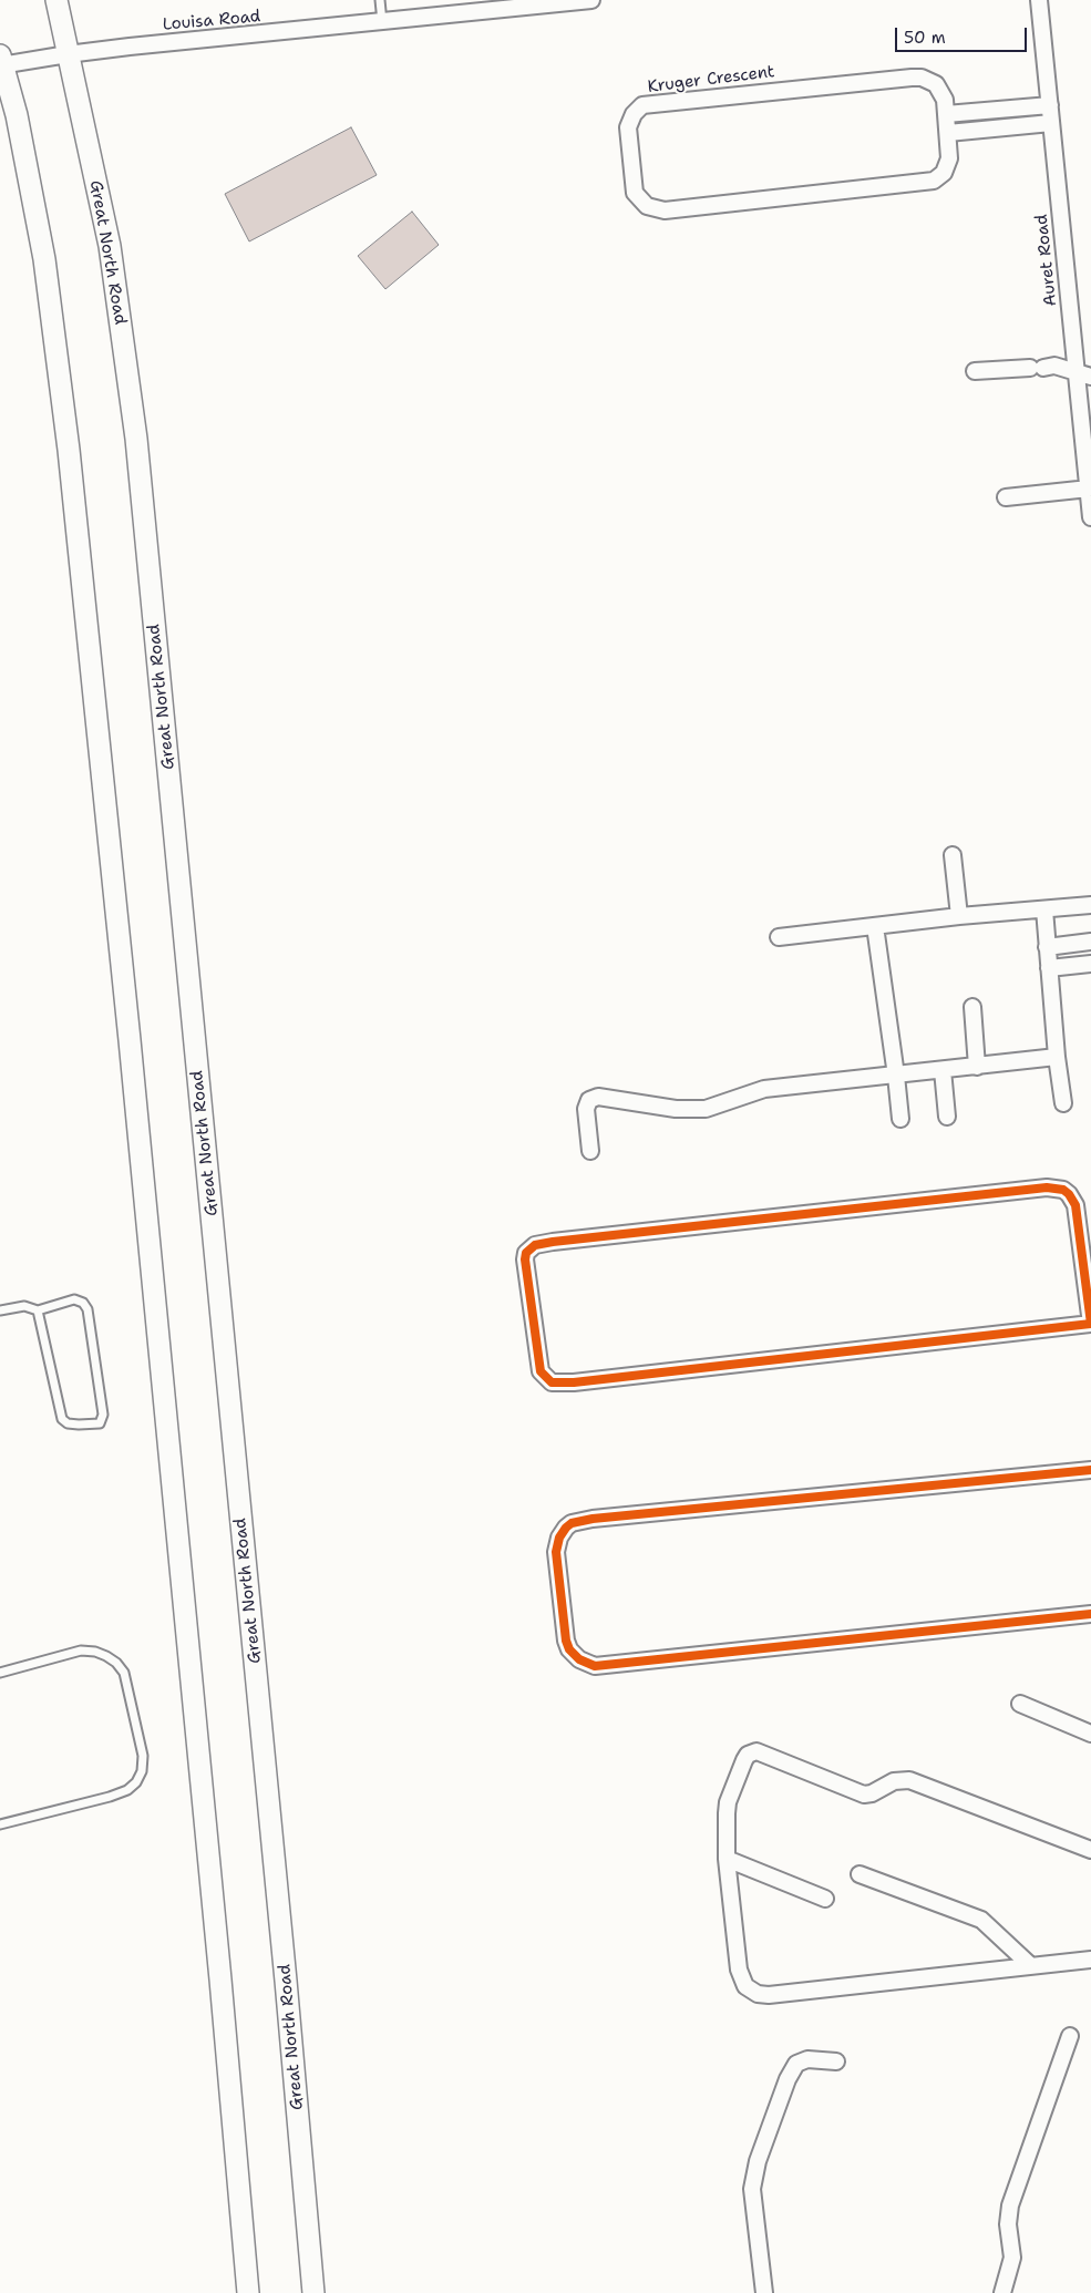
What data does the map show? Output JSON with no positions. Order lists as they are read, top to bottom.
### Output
{
  "streets": {
    "main road": ["Great North Road"],
    "street": ["Louisa Road", "Kruger Crescent", "Auret Road"]
  },
  "crossings": [
    ["Louisa Road", "Great North Road"]
  ],
  "scale_bar": "50 m"
}
